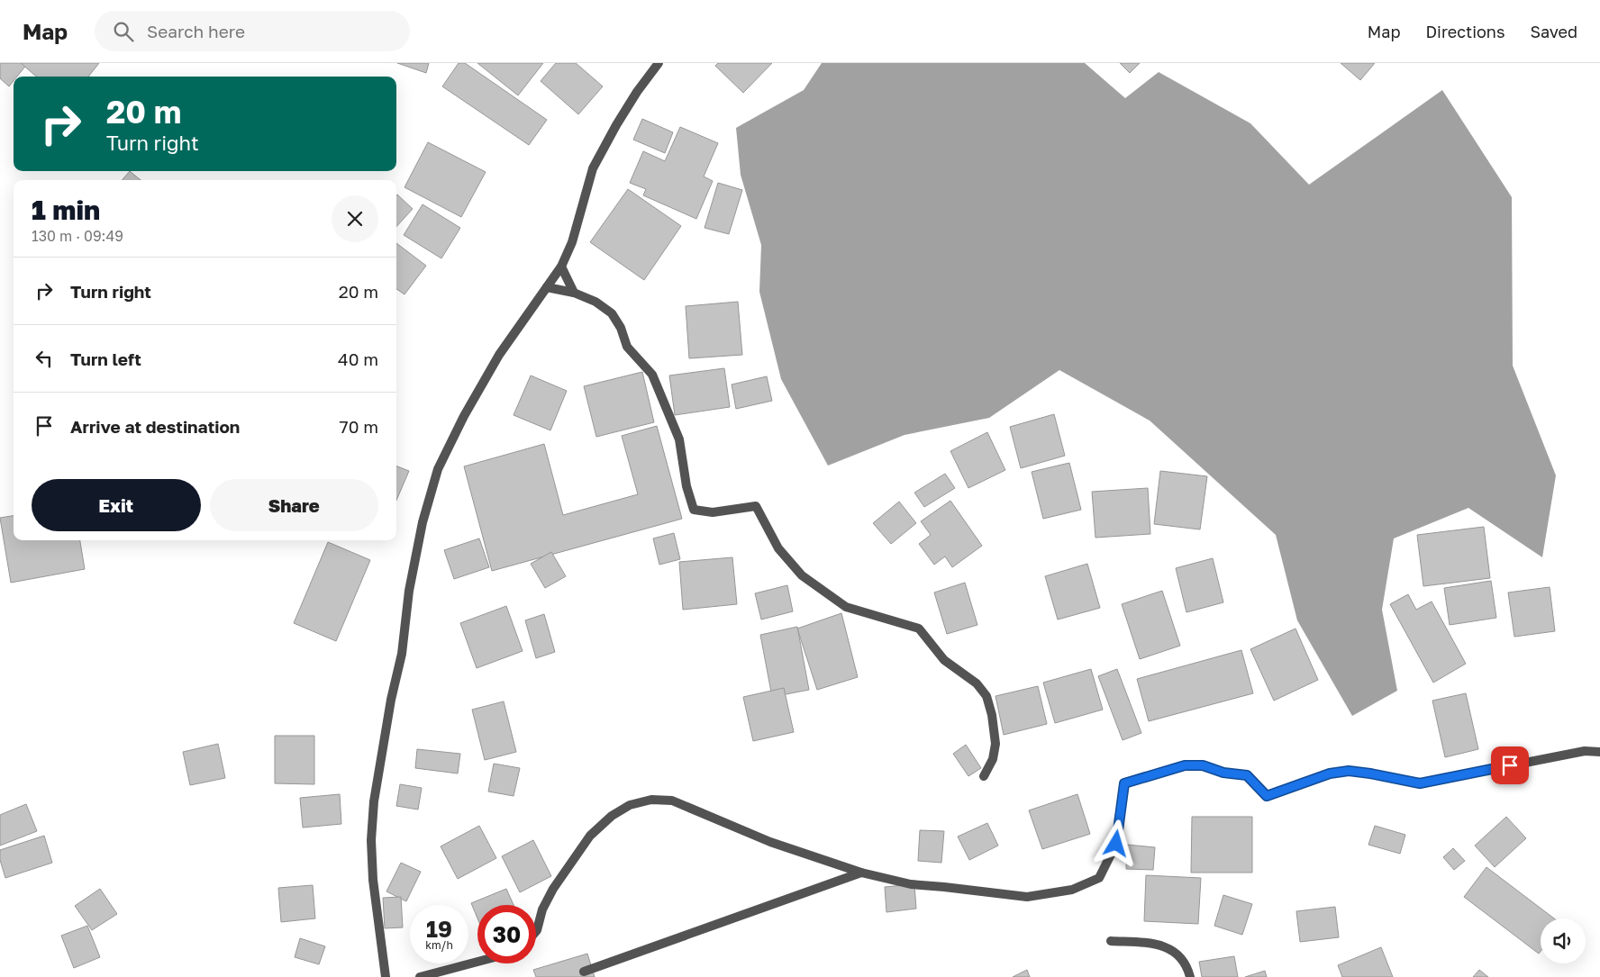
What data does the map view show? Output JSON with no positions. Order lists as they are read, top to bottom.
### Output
{
  "page": {
    "header": "Map",
    "search": "Search here",
    "nav": ["Map", "Directions", "Saved"],
    "turn": ["20 m", "Turn right"],
    "heading": ["1 min", "130 m · 09:49"],
    "list": [
      {
        "name": "Turn right",
        "value": "20 m"
      },
      {
        "name": "Turn left",
        "value": "40 m"
      },
      {
        "name": "Arrive at destination",
        "value": "70 m"
      }
    ],
    "buttons": ["Exit", "Share"],
    "speed": "19 km/h",
    "limit": "30"
  }
}
